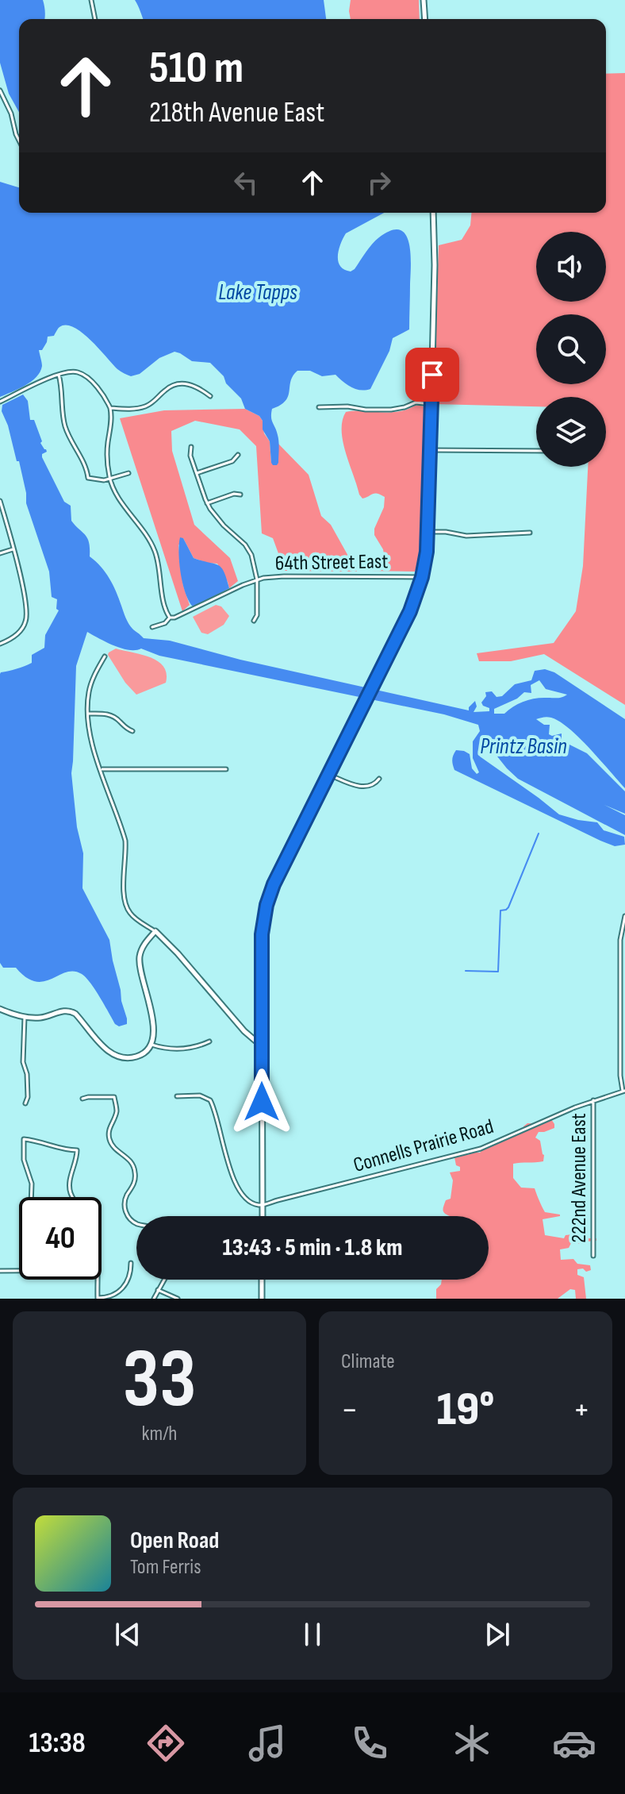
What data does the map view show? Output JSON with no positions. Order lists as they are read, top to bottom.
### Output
{
  "streets": {
    "street": ["64th Street East", "Connells Prairie Road", "222nd Avenue East"]
  },
  "crossings": [
    ["Connells Prairie Road", "222nd Avenue East"]
  ],
  "water": ["Lake Tapps", "Printz Basin"],
  "page": {
    "turn": ["510 m", "218th Avenue East"],
    "limit": "40",
    "trip": "13:43 · 5 min · 1.8 km",
    "tile": [
      ["33", "km/h"],
      "Climate"
    ],
    "heat": ["−", "19°", "+"],
    "song": ["Open Road", "Tom Ferris"],
    "tabs": "13:38"
  }
}
